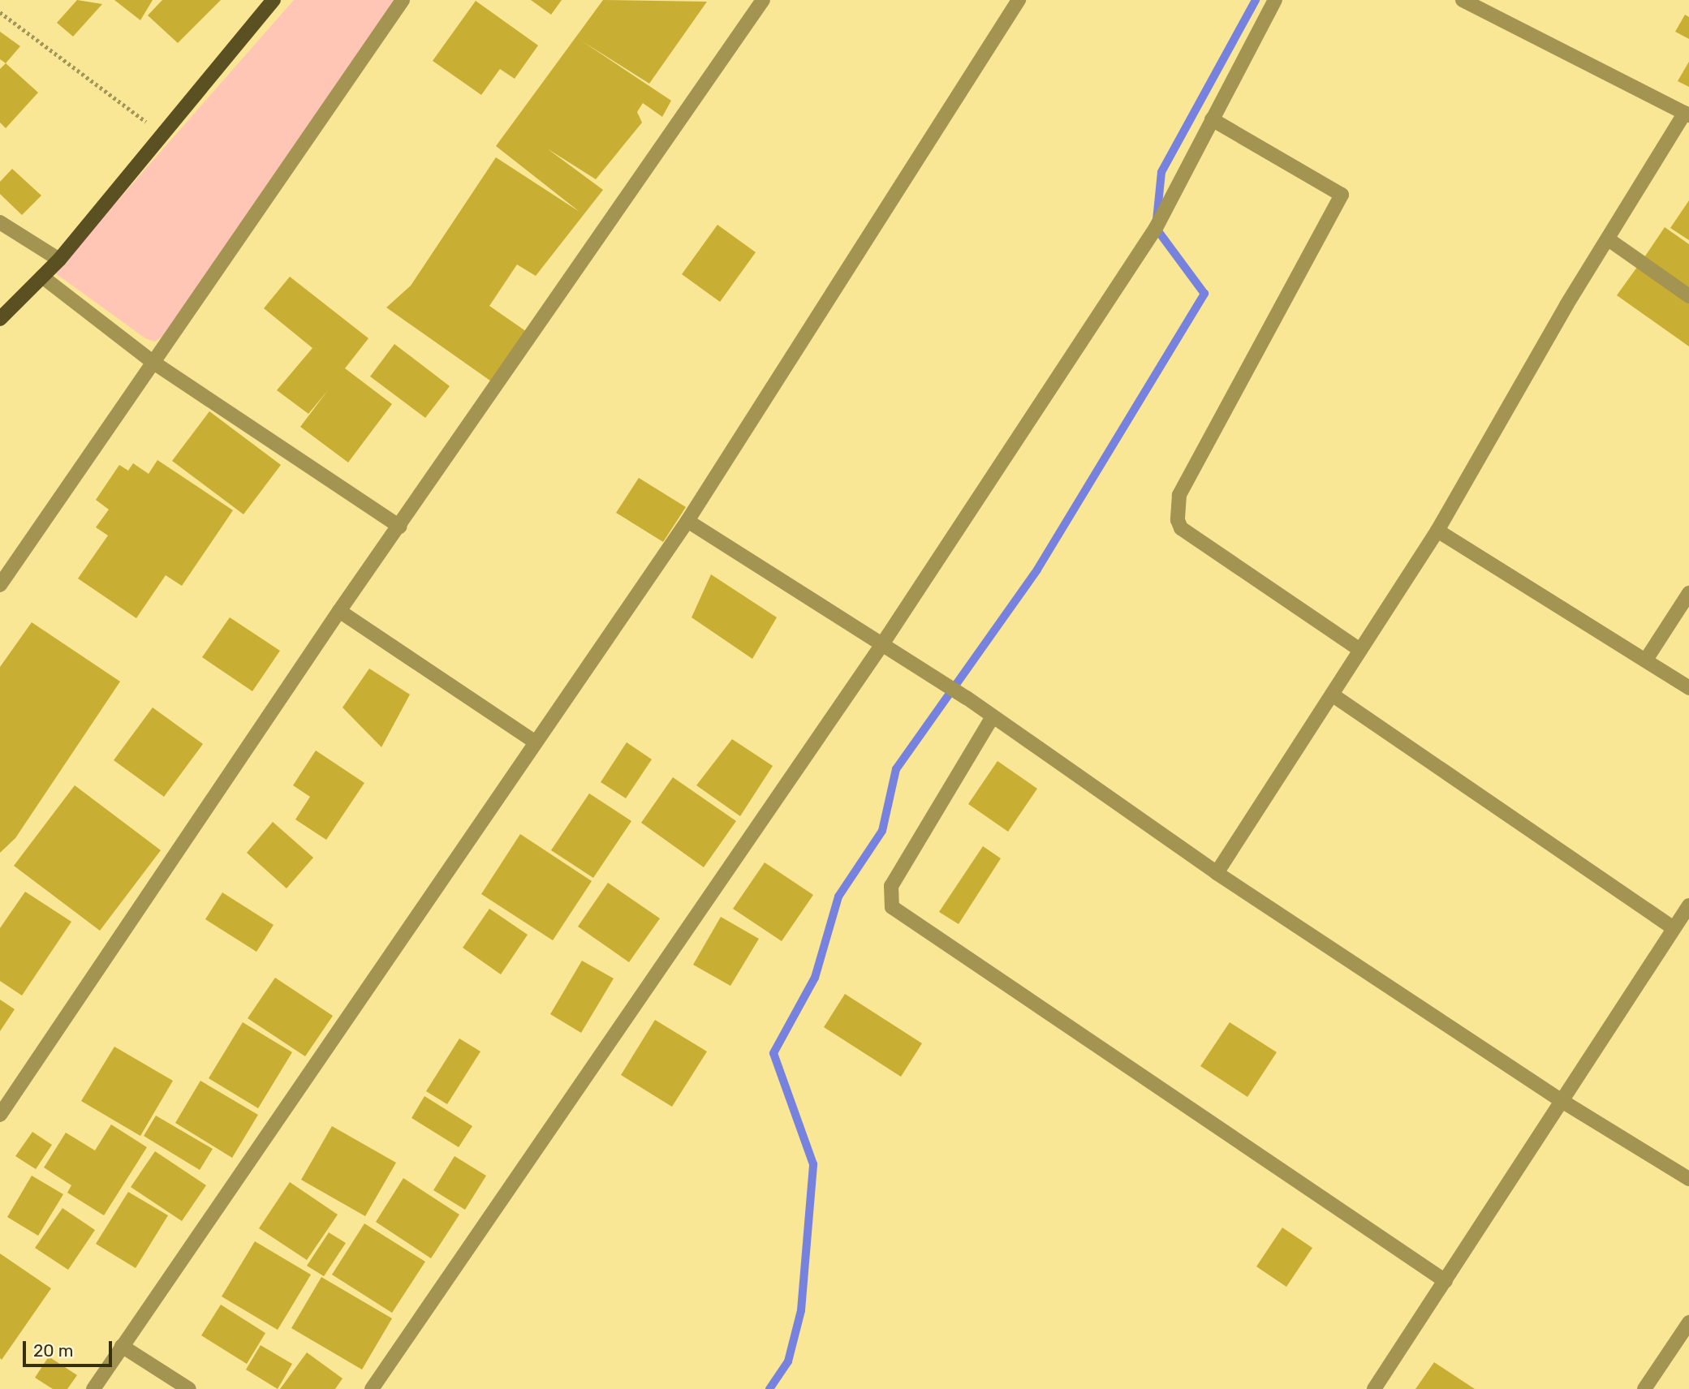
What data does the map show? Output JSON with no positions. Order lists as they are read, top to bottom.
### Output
{
  "scale_bar": "20 m"
}
